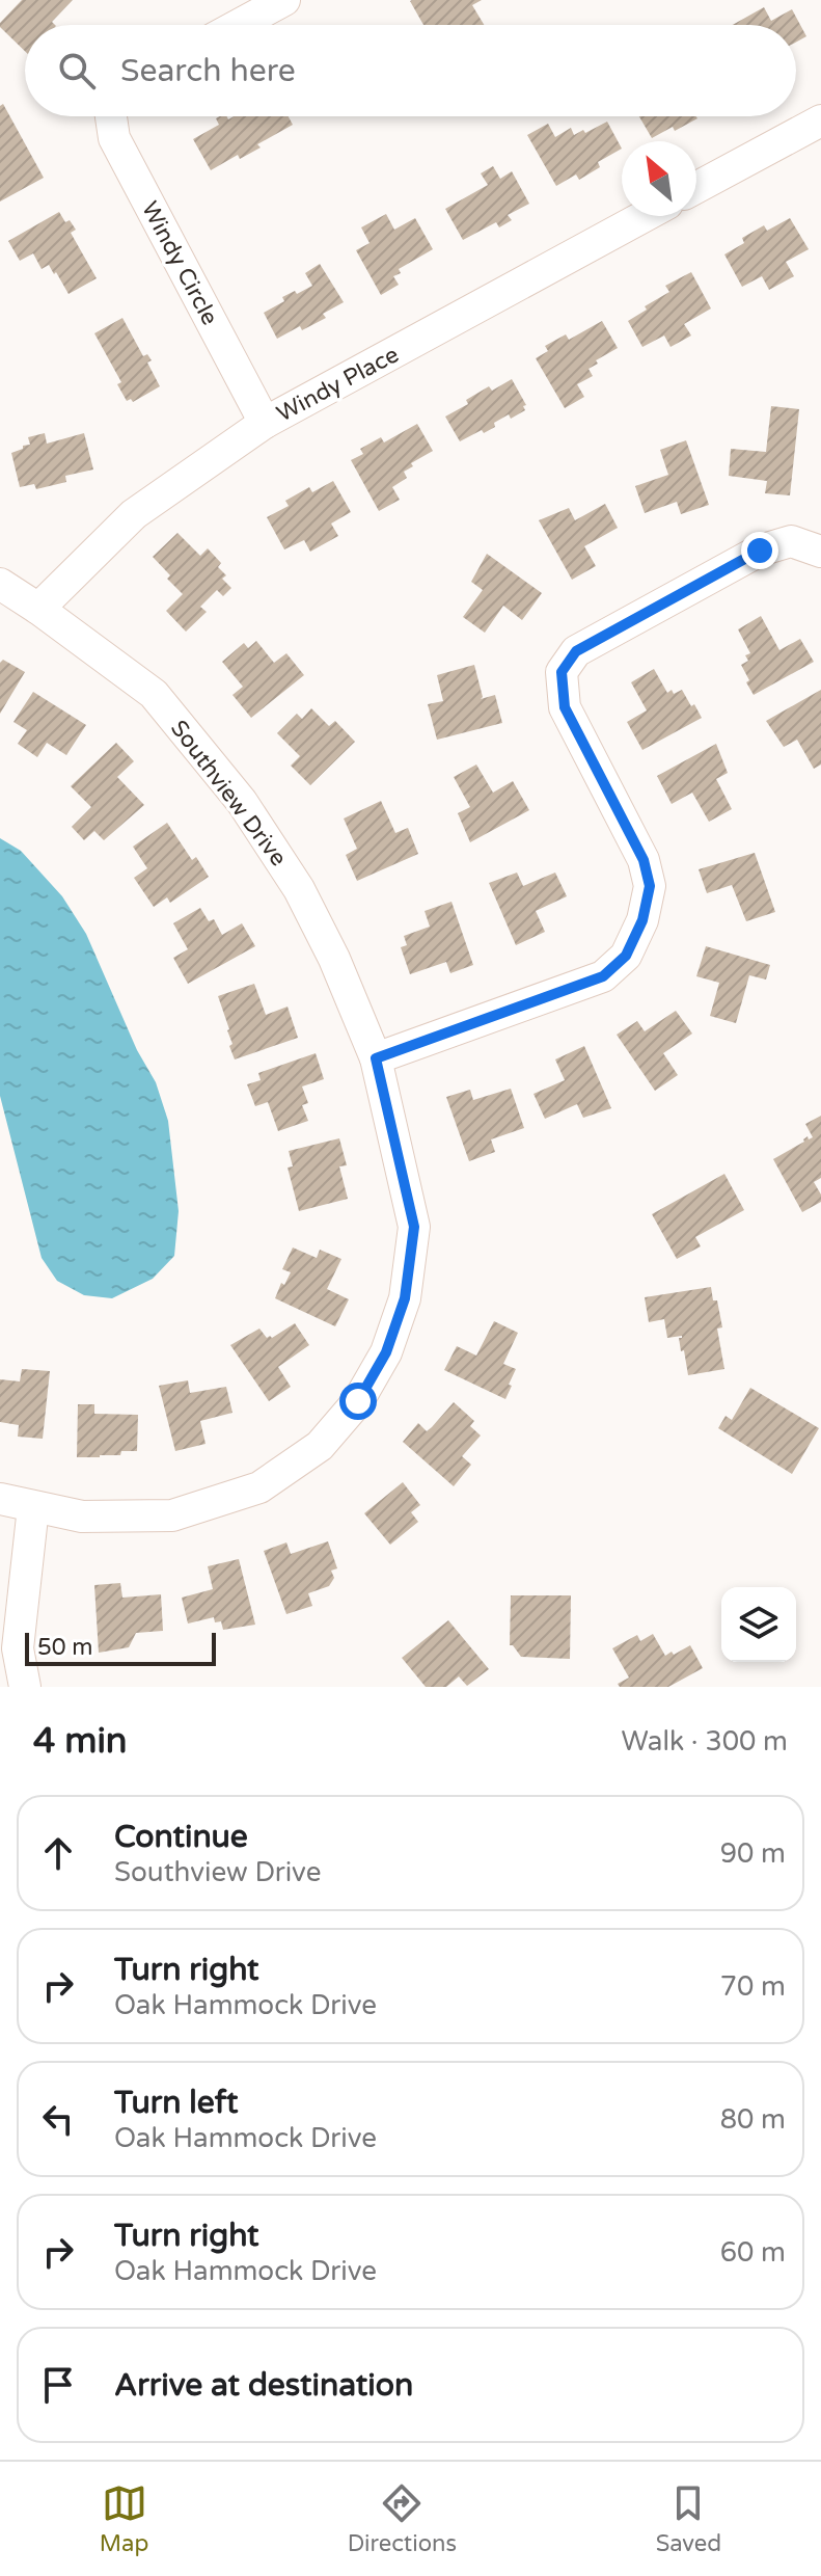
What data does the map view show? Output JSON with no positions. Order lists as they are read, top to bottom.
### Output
{
  "streets": {
    "street": ["Windy Circle", "Windy Place", "Southview Drive"]
  },
  "crossings": [
    ["Windy Circle", "Windy Place"],
    ["Windy Place", "Southview Drive"]
  ],
  "scale_bar": "50 m",
  "north": "top left",
  "page": {
    "search": "Search here",
    "scale": "50 m",
    "heading": ["4 min", "Walk · 300 m"],
    "list": [
      ["Continue", "Southview Drive", "90 m"],
      ["Turn right", "Oak Hammock Drive", "70 m"],
      ["Turn left", "Oak Hammock Drive", "80 m"],
      ["Turn right", "Oak Hammock Drive", "60 m"],
      "Arrive at destination"
    ],
    "nav": ["Map", "Directions", "Saved"]
  }
}
